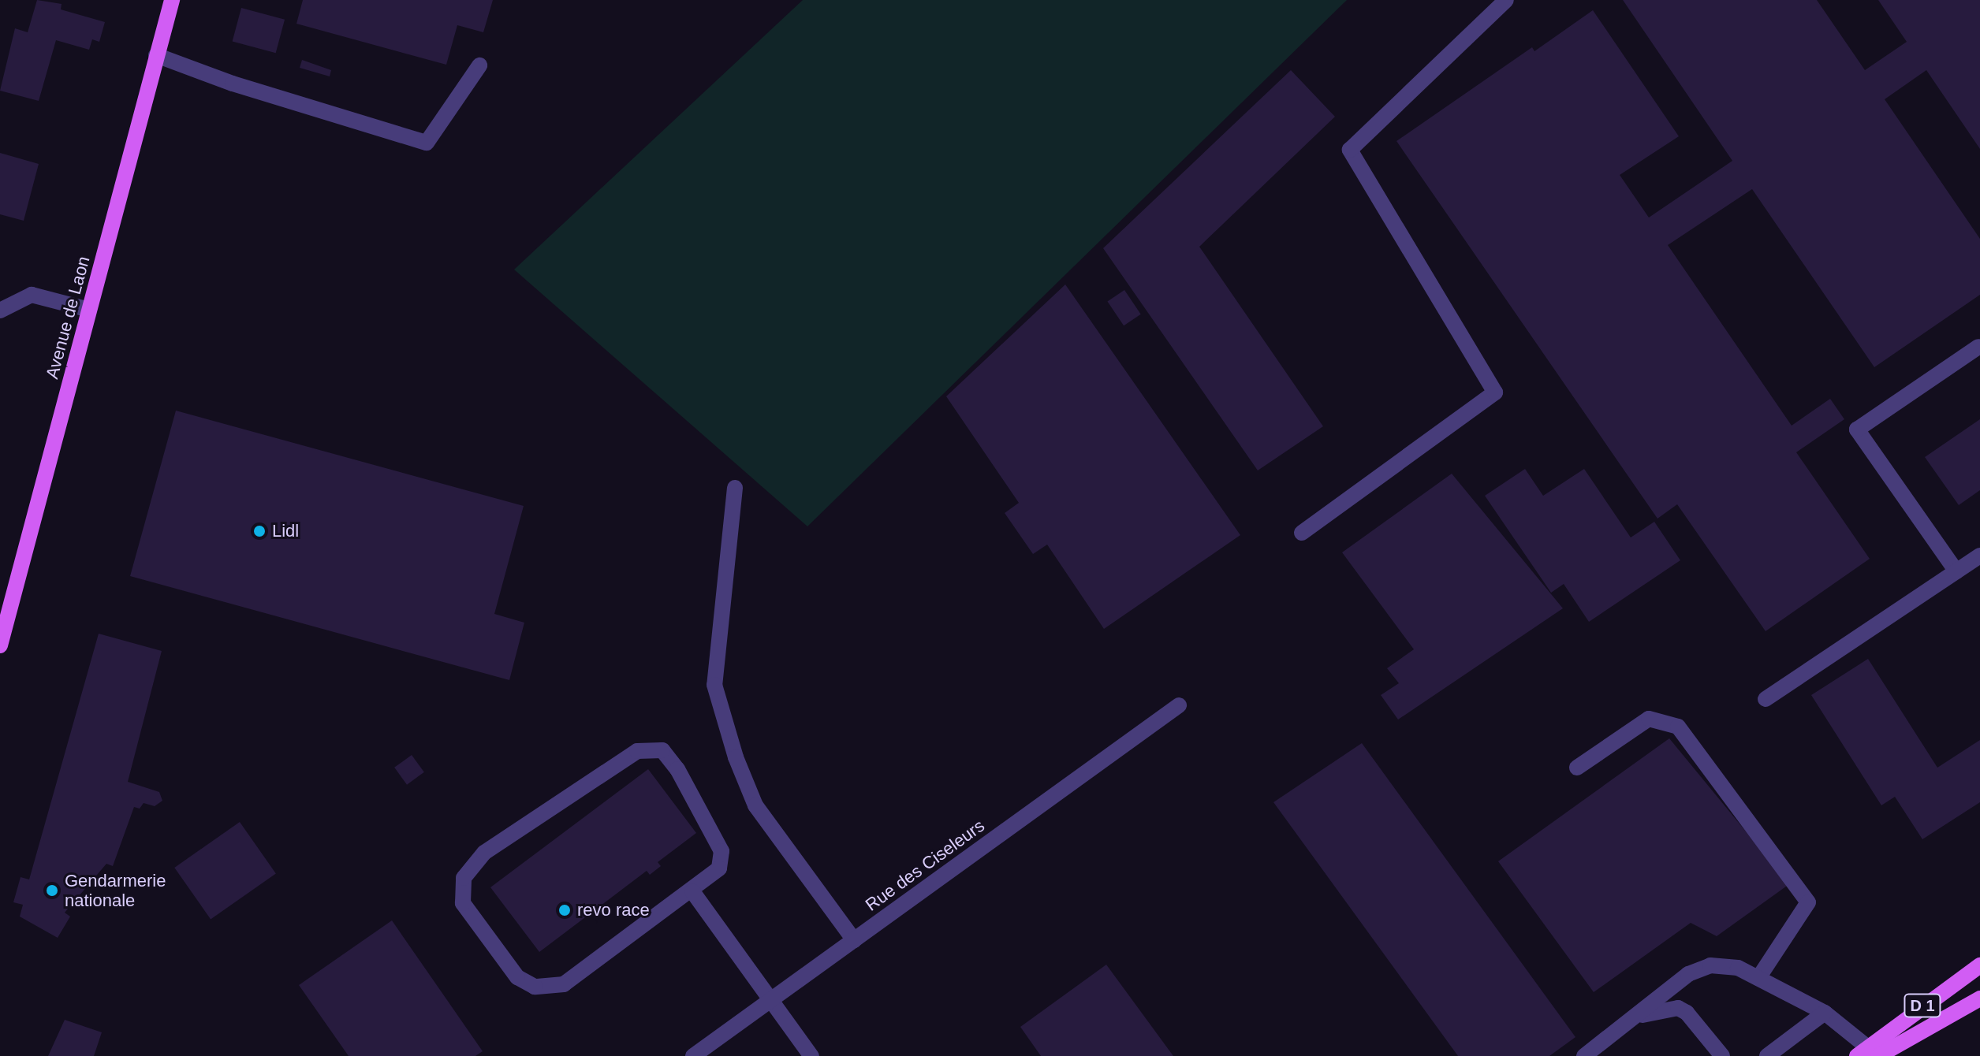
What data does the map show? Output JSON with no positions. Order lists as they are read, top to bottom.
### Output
{
  "streets": {
    "main road": ["Avenue de Laon", "D 1"],
    "street": ["Rue des Ciseleurs"]
  },
  "places": ["Lidl", "Gendarmerie nationale", "revo race"]
}
